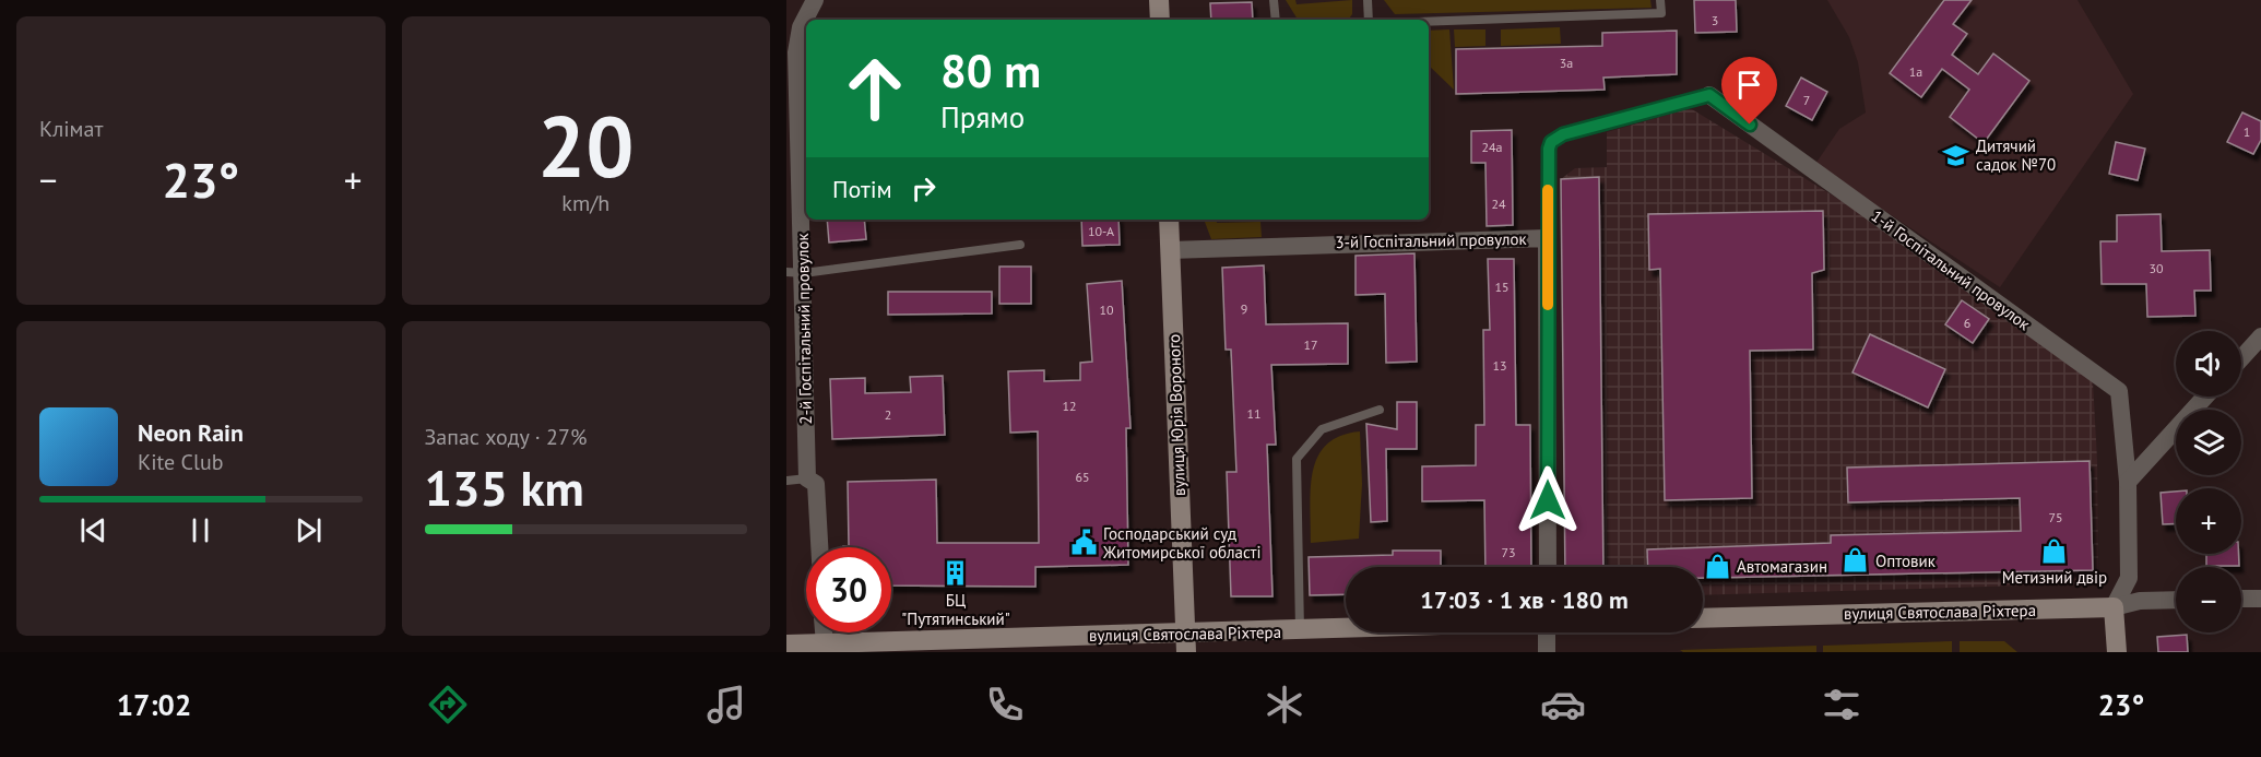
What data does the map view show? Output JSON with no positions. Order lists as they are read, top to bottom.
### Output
{
  "streets": {
    "main road": ["вулиця Юрія Вороного", "вулиця Святослава Ріхтера"],
    "street": ["3-й Госпітальний провулок", "1-й Госпітальний провулок", "2-й Госпітальний провулок"]
  },
  "crossings": [
    ["3-й Госпітальний провулок", "вулиця Юрія Вороного"],
    ["1-й Госпітальний провулок", "вулиця Святослава Ріхтера"],
    ["вулиця Юрія Вороного", "вулиця Святослава Ріхтера"]
  ],
  "places": {
    "school or university": ["Дитячий садок №70"],
    "public building": ["Господарський суд Житомирської області"],
    "shop": ["Метизний двір", "Оптовик", "Автомагазин"],
    "building": ["БЦ \"Путятинський\""]
  },
  "house_numbers": [
    "3",
    "3а",
    "1а",
    "7",
    "1",
    "24а",
    "24",
    "10-А",
    "30",
    "15",
    "9",
    "10",
    "6",
    "17",
    "13",
    "12",
    "11",
    "2",
    "65",
    "75",
    "73"
  ],
  "page": {
    "tile": [
      "Клімат",
      ["20", "km/h"],
      ["Запас ходу · 27%", "135 km"]
    ],
    "turn": ["80 m", "Прямо"],
    "heat": ["−", "23°", "+"],
    "then": "Потім",
    "map_buttons": ["+", "−"],
    "song": ["Neon Rain", "Kite Club"],
    "limit": "30",
    "trip": "17:03 · 1 хв · 180 m",
    "tabs": ["17:02", "23°"]
  }
}
